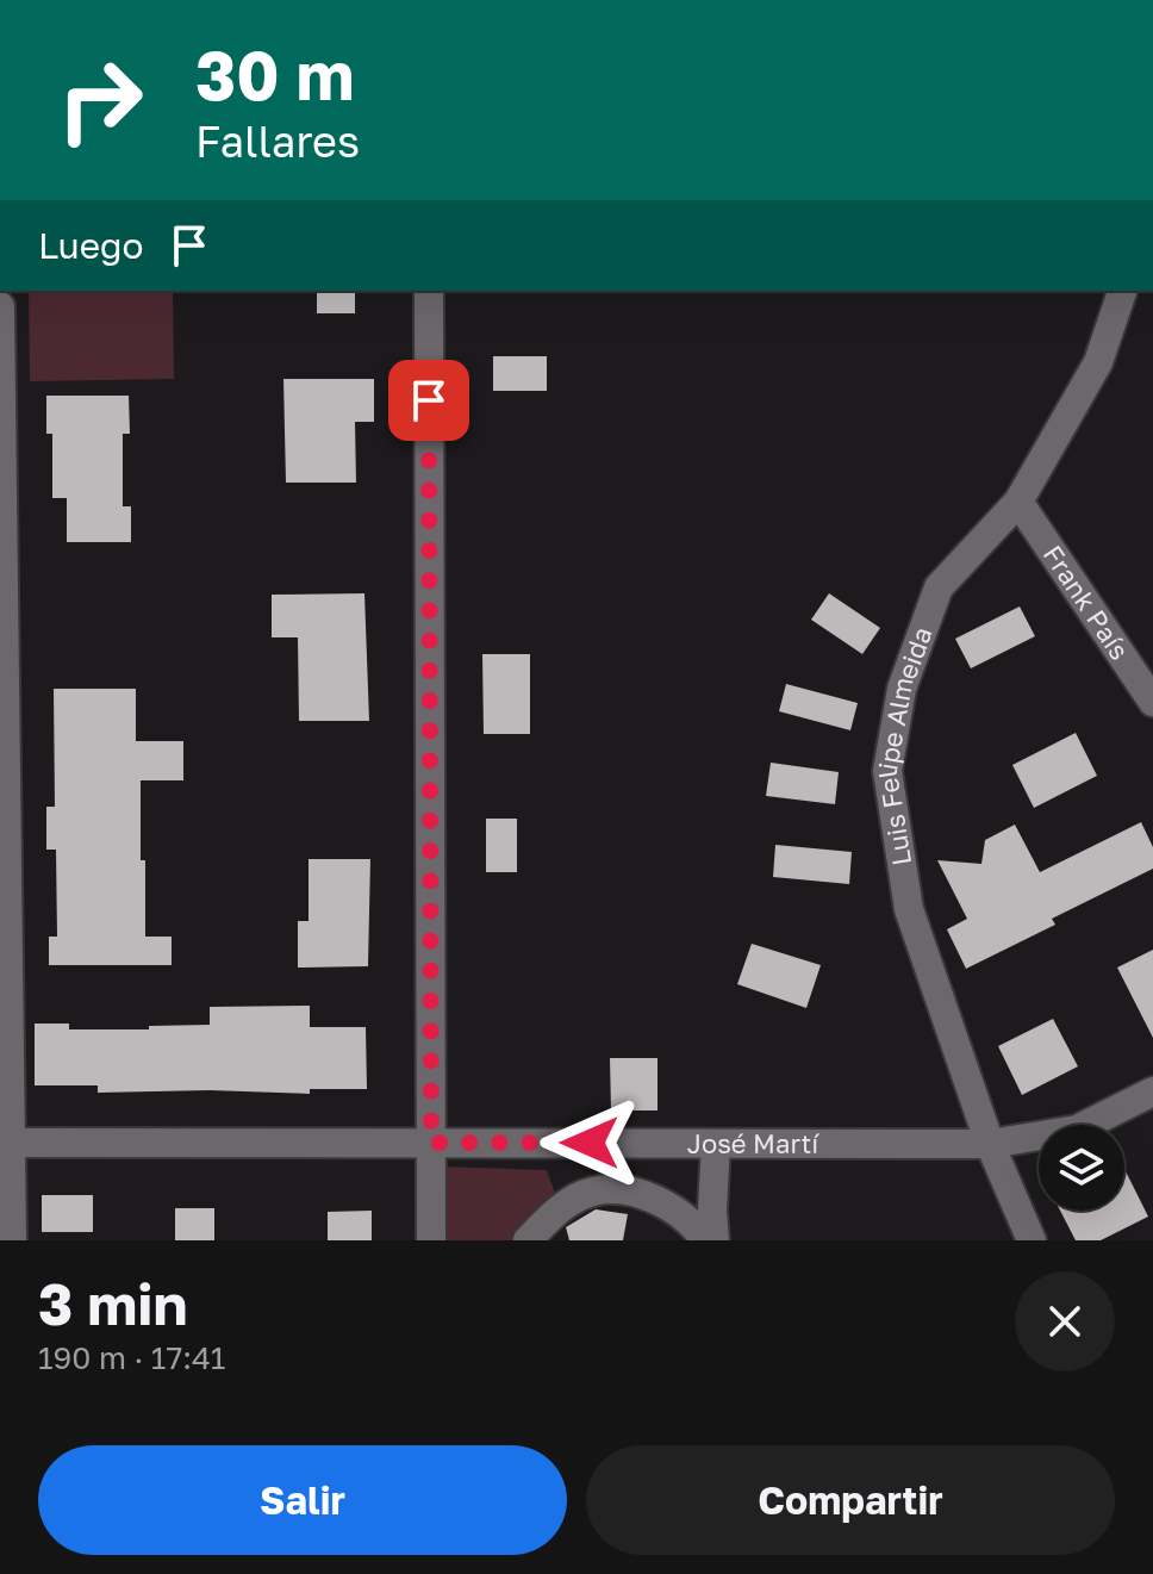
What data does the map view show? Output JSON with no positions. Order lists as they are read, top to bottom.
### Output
{
  "streets": {
    "street": ["Frank País", "Luis Felipe Almeida", "José Martí"]
  },
  "crossings": [
    ["Frank País", "Luis Felipe Almeida"],
    ["Luis Felipe Almeida", "José Martí"]
  ],
  "page": {
    "turn": ["30 m", "Fallares"],
    "then": "Luego",
    "heading": ["3 min", "190 m · 17:41"],
    "buttons": ["Salir", "Compartir"]
  }
}
